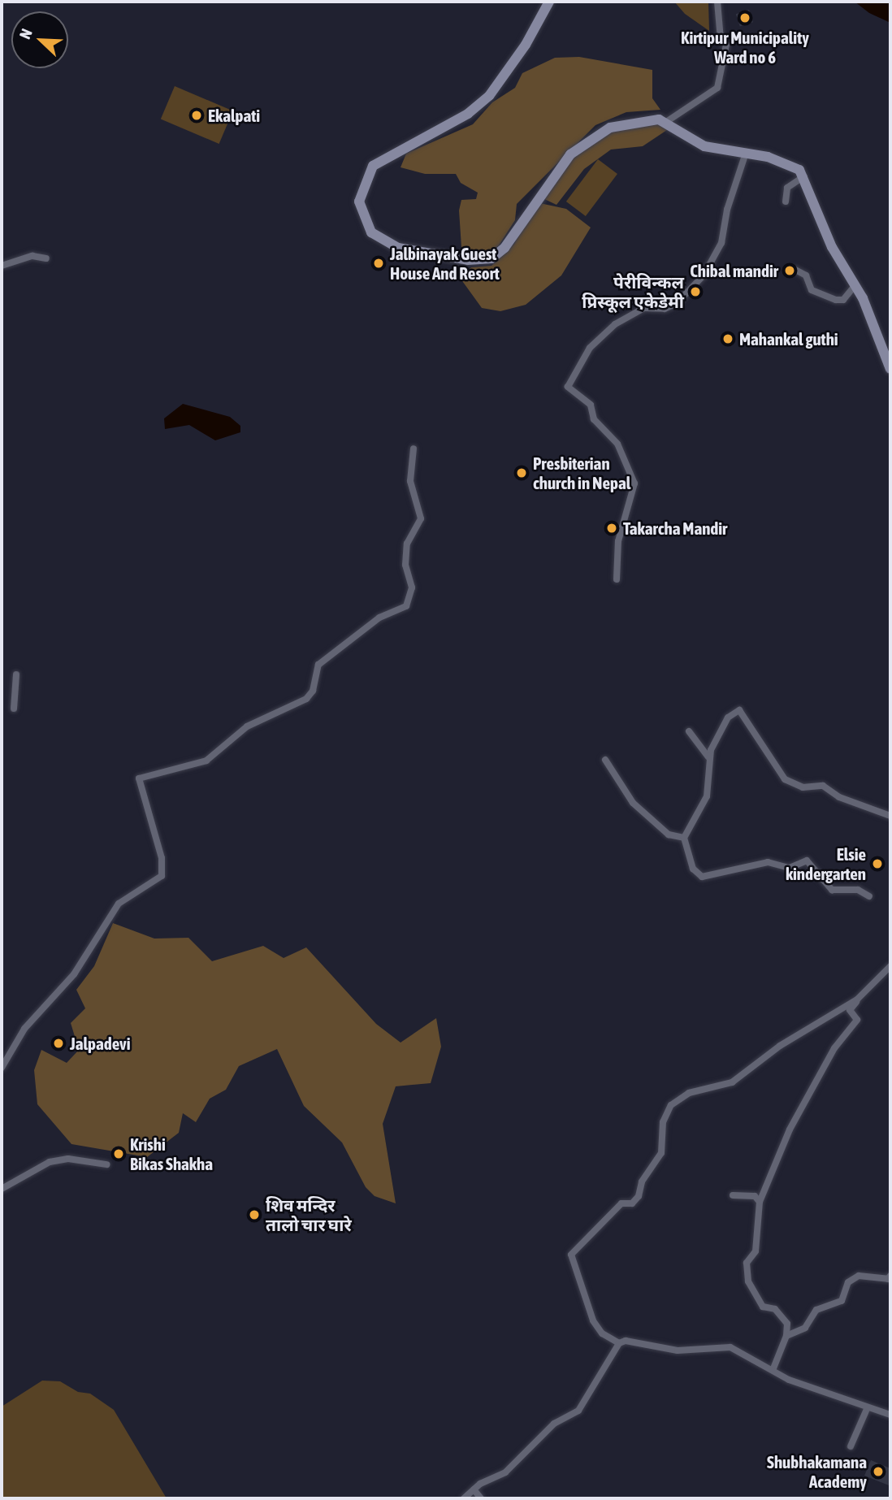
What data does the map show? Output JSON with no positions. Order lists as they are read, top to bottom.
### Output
{
  "places": [
    "Kirtipur Municipality Ward no 6",
    "Ekalpati",
    "Jalbinayak Guest House And Resort",
    "Chibal mandir",
    "पेरीविन्कल प्रिस्कूल एकेडेमी",
    "Mahankal guthi",
    "Presbiterian church in Nepal",
    "Takarcha Mandir",
    "Elsie kindergarten",
    "Jalpadevi",
    "Krishi Bikas Shakha",
    "शिव मन्दिर तालो चार घारे",
    "Shubhakamana Academy"
  ],
  "north": "top left"
}
